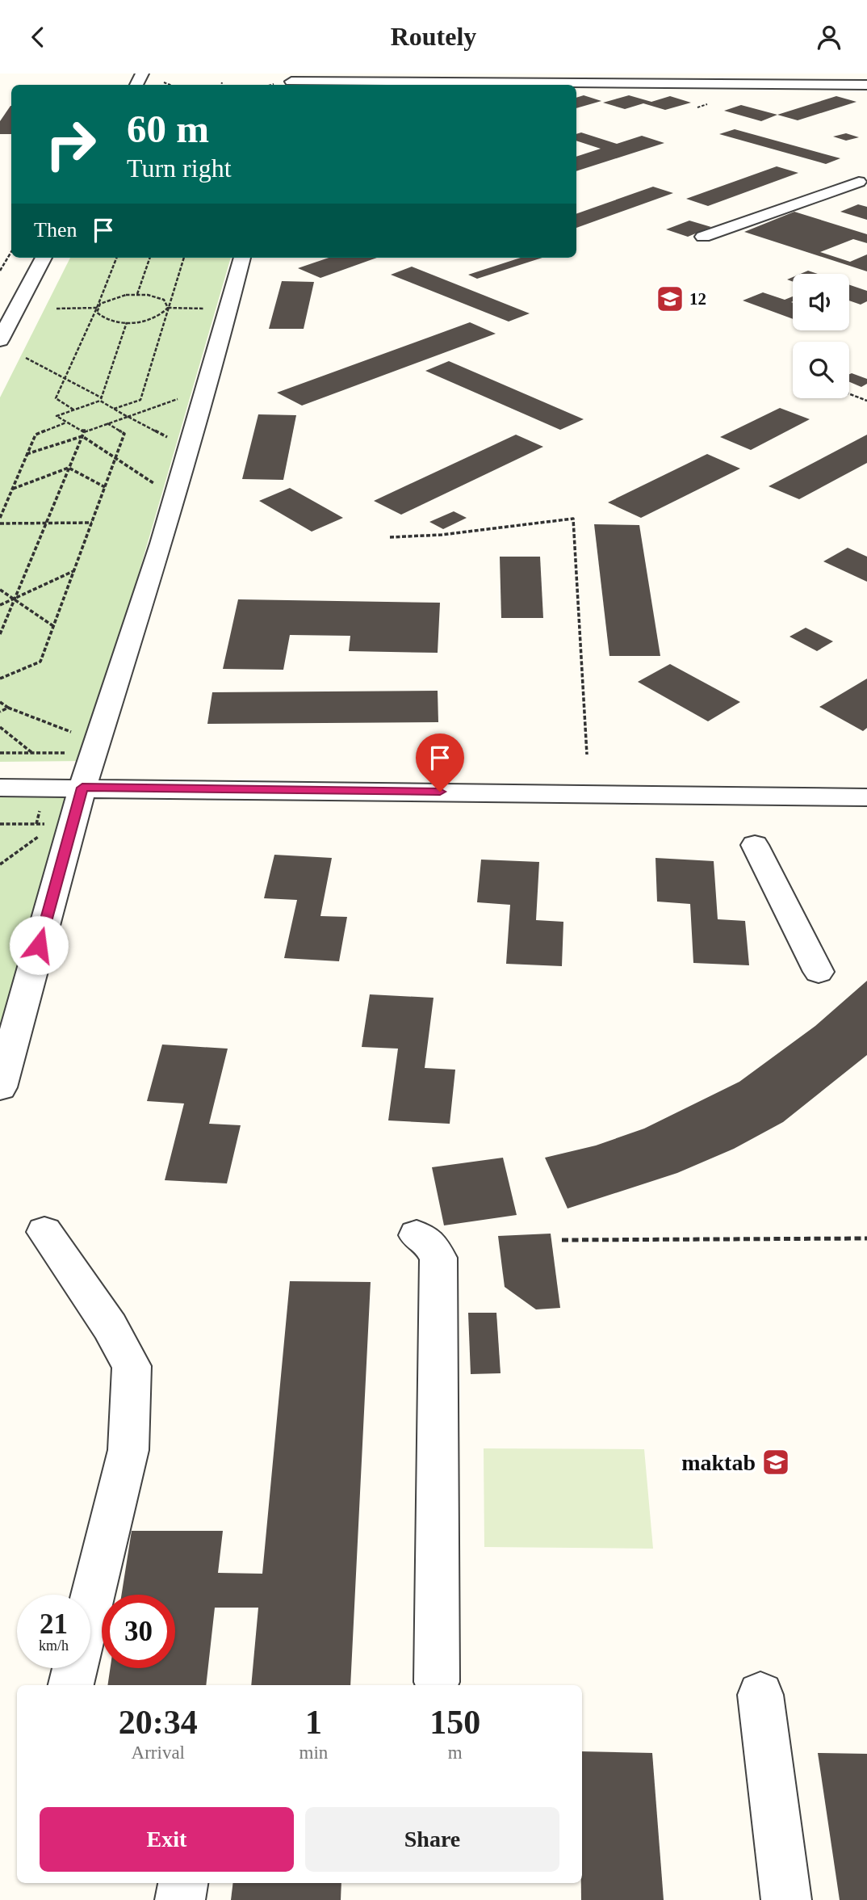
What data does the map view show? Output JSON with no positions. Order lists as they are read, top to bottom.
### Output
{
  "places": {
    "school or university": ["12", "maktab"]
  },
  "page": {
    "header": "Routely",
    "turn": ["60 m", "Turn right"],
    "then": "Then",
    "speed": "21 km/h",
    "limit": "30",
    "eta": [
      "20:34",
      "Arrival",
      "1",
      "min",
      "150",
      "m"
    ],
    "buttons": ["Exit", "Share"]
  }
}
